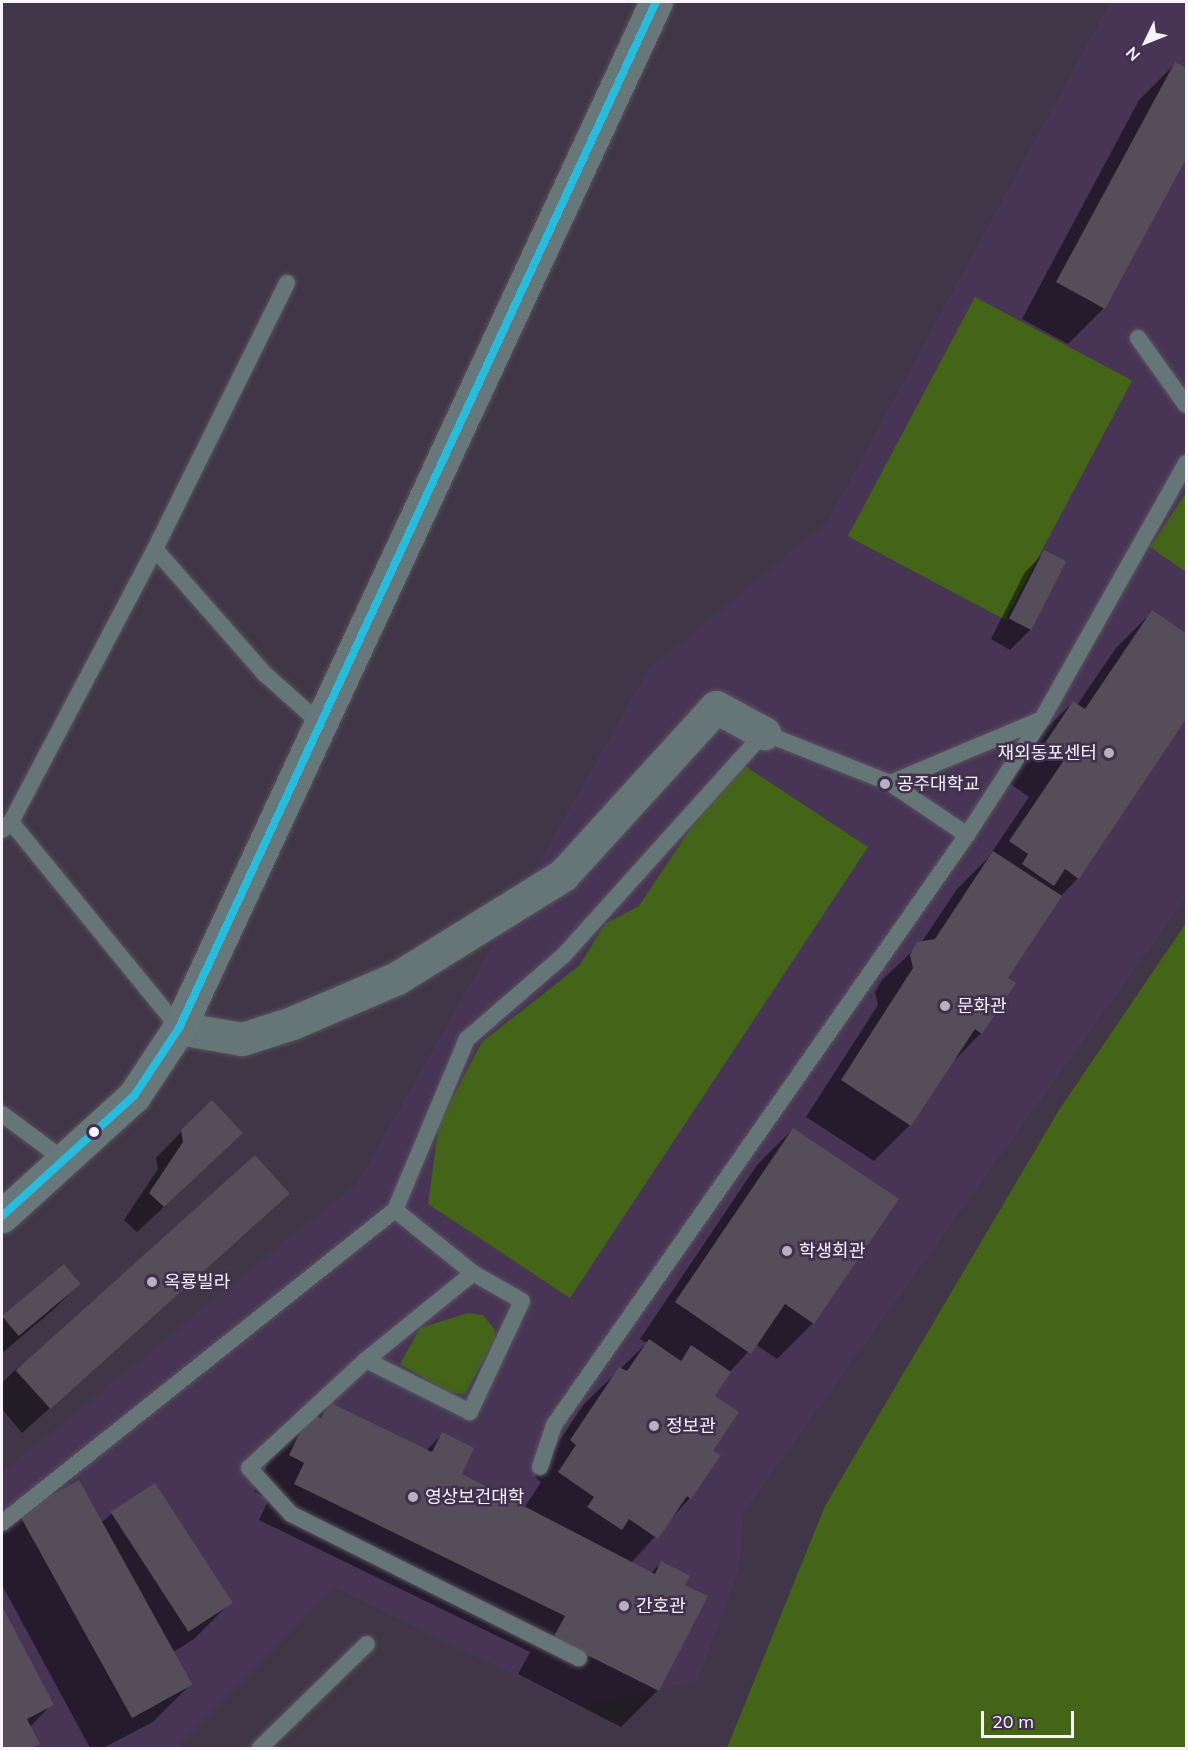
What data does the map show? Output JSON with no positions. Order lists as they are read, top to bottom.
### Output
{
  "places": [
    "재외동포센터",
    "공주대학교",
    "문화관",
    "학생회관",
    "옥룡빌라",
    "정보관",
    "영상보건대학",
    "간호관"
  ],
  "scale_bar": "20 m",
  "north": "bottom left"
}
